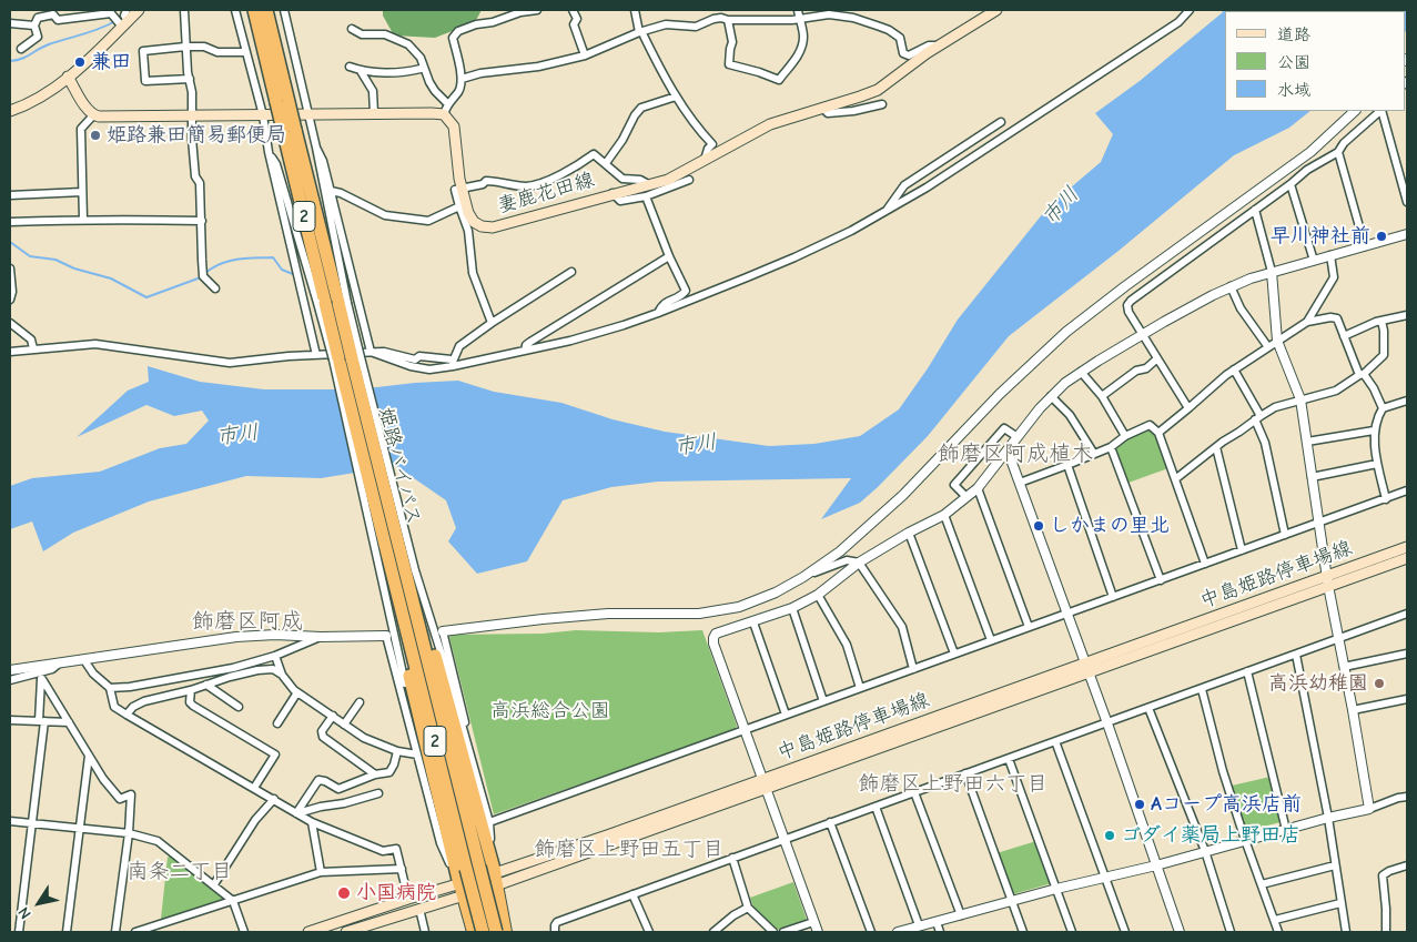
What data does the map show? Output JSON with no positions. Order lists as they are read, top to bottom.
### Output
{
  "streets": {
    "highway": ["2", "姫路バイパス"],
    "main road": ["妻鹿花田線", "中島姫路停車場線"]
  },
  "crossings": [
    ["2", "姫路バイパス"]
  ],
  "districts": [
    "飾磨区阿成植木",
    "飾磨区阿成",
    "飾磨区上野田六丁目",
    "飾磨区上野田五丁目",
    "南条二丁目"
  ],
  "water": ["市川"],
  "parks": ["高浜総合公園"],
  "places": [
    "兼田",
    "姫路兼田簡易郵便局",
    "早川神社前",
    "しかまの里北",
    "高浜幼稚園",
    "Aコープ高浜店前",
    "ゴダイ薬局上野田店",
    "小国病院"
  ],
  "legend": ["道路", "公園", "水域"],
  "north": "bottom left"
}
